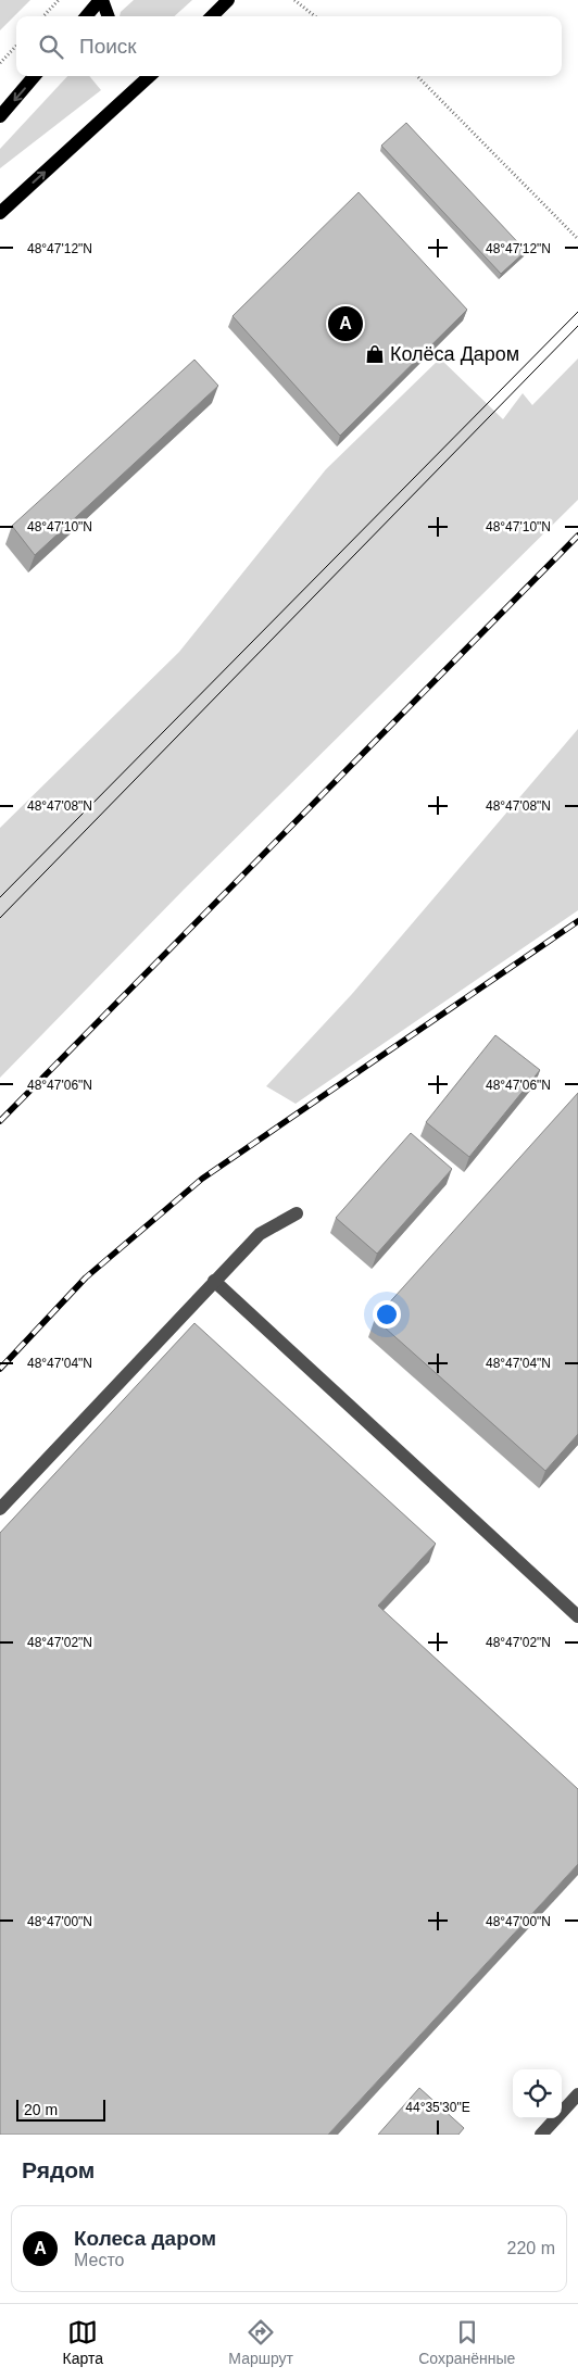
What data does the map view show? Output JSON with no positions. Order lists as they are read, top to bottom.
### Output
{
  "places": {
    "shop": ["Колёса Даром"]
  },
  "scale_bar": "20 m",
  "page": {
    "search": "Поиск",
    "pins": "A",
    "scale": "20 m",
    "heading": "Рядом",
    "list": [
      {
        "mark": "A",
        "name": "Колеса даром",
        "note": "Место",
        "value": "220 m"
      }
    ],
    "nav": ["Карта", "Маршрут", "Сохранённые"]
  },
  "coordinates": [
    "48°47'12\"N",
    "48°47'10\"N",
    "48°47'08\"N",
    "48°47'06\"N",
    "48°47'04\"N",
    "48°47'02\"N",
    "48°47'00\"N",
    "44°35'30\"E"
  ]
}
